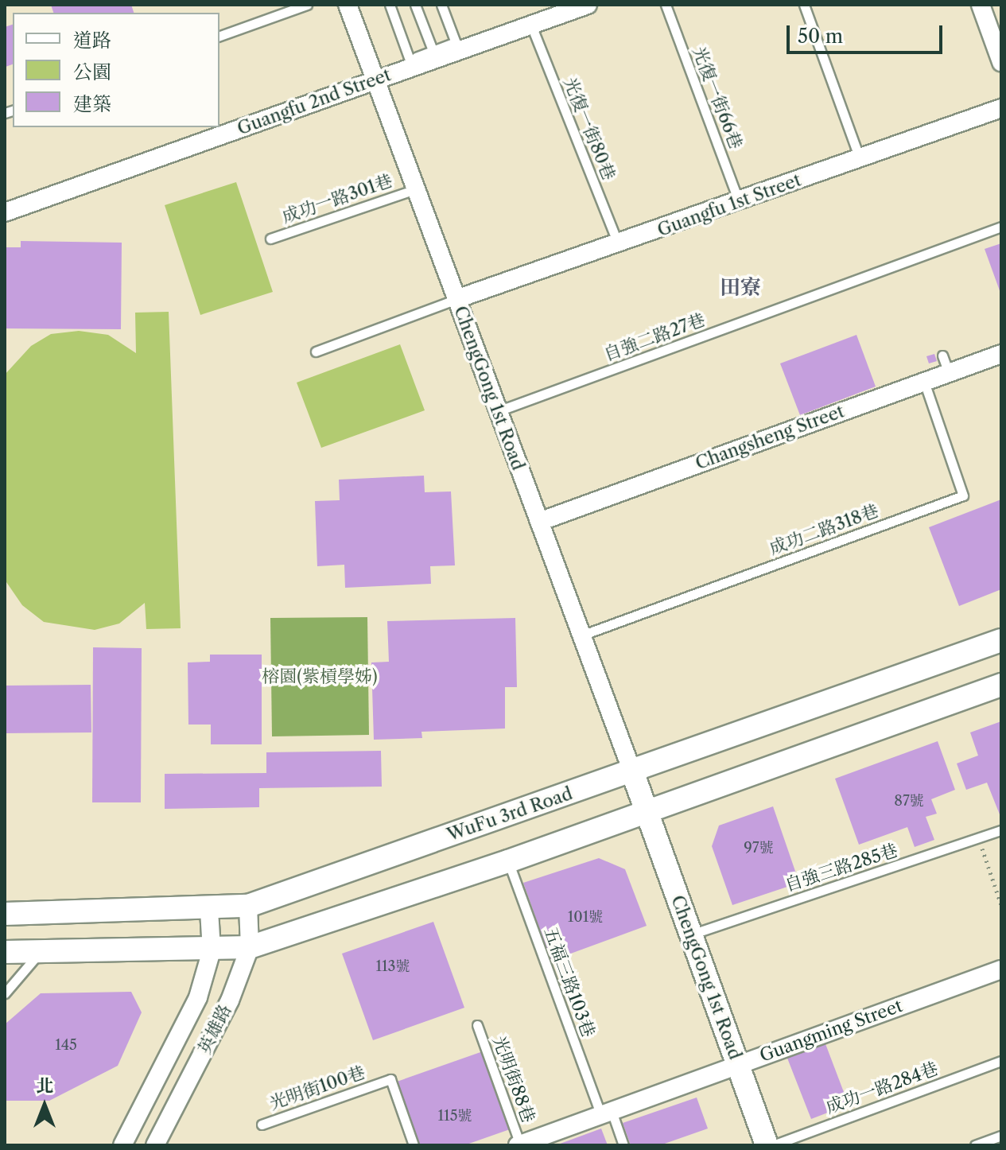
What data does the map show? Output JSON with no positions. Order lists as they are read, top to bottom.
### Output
{
  "streets": {
    "street": [
      "Guangfu 2nd Street",
      "Guangfu 1st Street",
      "ChengGong 1st Road",
      "Changsheng Street",
      "WuFu 3rd Road",
      "英雄路",
      "Guangming Street"
    ],
    "lane": [
      "光復一街66巷",
      "光復一街80巷",
      "成功一路301巷",
      "自強二路27巷",
      "成功二路318巷",
      "自強三路285巷",
      "五福三路103巷",
      "光明街88巷",
      "光明街100巷",
      "成功一路284巷"
    ]
  },
  "crossings": [
    ["光復一街66巷", "Guangfu 1st Street"],
    ["Guangfu 2nd Street", "光復一街80巷"],
    ["Guangfu 2nd Street", "ChengGong 1st Road"],
    ["光復一街80巷", "Guangfu 1st Street"],
    ["成功一路301巷", "ChengGong 1st Road"],
    ["Guangfu 1st Street", "ChengGong 1st Road"],
    ["自強二路27巷", "ChengGong 1st Road"],
    ["ChengGong 1st Road", "Changsheng Street"],
    ["ChengGong 1st Road", "成功二路318巷"],
    ["ChengGong 1st Road", "WuFu 3rd Road"],
    ["ChengGong 1st Road", "自強三路285巷"],
    ["ChengGong 1st Road", "Guangming Street"],
    ["Changsheng Street", "成功二路318巷"],
    ["WuFu 3rd Road", "英雄路"],
    ["五福三路103巷", "Guangming Street"],
    ["Guangming Street", "光明街88巷"]
  ],
  "districts": ["田寮"],
  "parks": ["榕園(紫槓學姊)"],
  "house_numbers": [
    "87號",
    "97號",
    "101號",
    "113號",
    "145",
    "115號"
  ],
  "legend": ["道路", "公園", "建築"],
  "scale_bar": "50 m",
  "north": "top"
}
